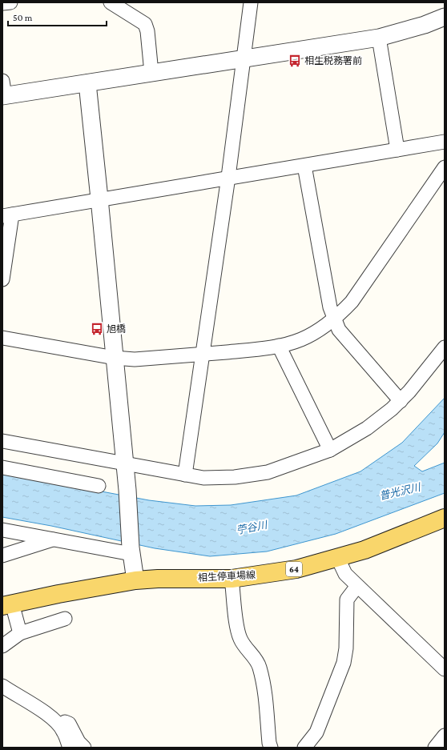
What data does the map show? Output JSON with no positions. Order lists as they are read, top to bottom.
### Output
{
  "streets": {
    "main road": ["64", "相生停車場線"]
  },
  "water": ["普光沢川", "苧谷川"],
  "places": {
    "bus stop": ["相生税務署前", "旭橋"]
  },
  "scale_bar": "50 m"
}
